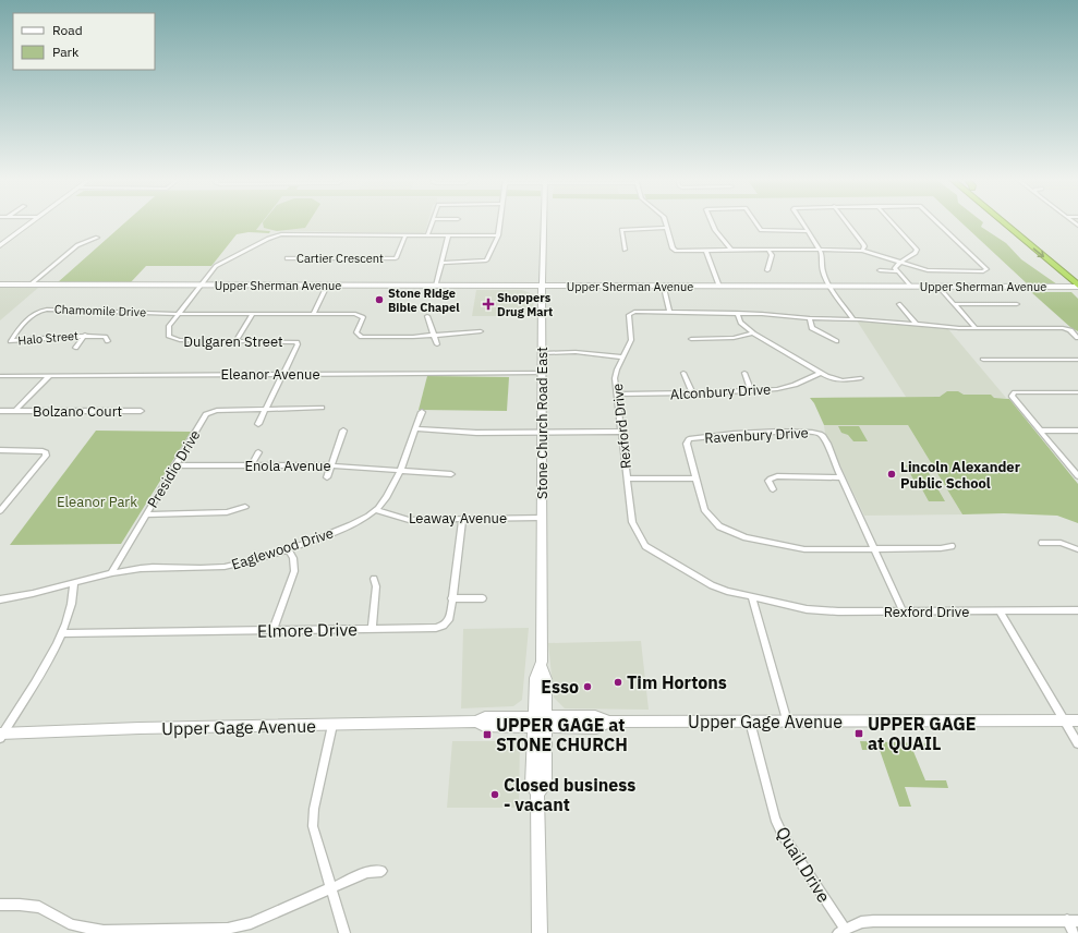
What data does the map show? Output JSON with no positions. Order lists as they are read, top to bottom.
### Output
{
  "streets": {
    "main road": ["Upper Sherman Avenue", "Stone Church Road East", "Upper Gage Avenue"],
    "street": [
      "Cartier Crescent",
      "Chamomile Drive",
      "Halo Street",
      "Dulgaren Street",
      "Eleanor Avenue",
      "Alconbury Drive",
      "Bolzano Court",
      "Rexford Drive",
      "Ravenbury Drive",
      "Enola Avenue",
      "Presidio Drive",
      "Leaway Avenue",
      "Eaglewood Drive",
      "Elmore Drive",
      "Quail Drive"
    ]
  },
  "crossings": [
    ["Cartier Crescent", "Dulgaren Street"],
    ["Upper Sherman Avenue", "Dulgaren Street"],
    ["Upper Sherman Avenue", "Stone Church Road East"],
    ["Chamomile Drive", "Halo Street"],
    ["Chamomile Drive", "Dulgaren Street"],
    ["Dulgaren Street", "Eleanor Avenue"],
    ["Dulgaren Street", "Presidio Drive"],
    ["Eleanor Avenue", "Stone Church Road East"],
    ["Alconbury Drive", "Rexford Drive"],
    ["Stone Church Road East", "Leaway Avenue"],
    ["Stone Church Road East", "Upper Gage Avenue"],
    ["Rexford Drive", "Ravenbury Drive"],
    ["Enola Avenue", "Presidio Drive"],
    ["Enola Avenue", "Eaglewood Drive"],
    ["Presidio Drive", "Eaglewood Drive"],
    ["Leaway Avenue", "Eaglewood Drive"],
    ["Leaway Avenue", "Elmore Drive"],
    ["Upper Gage Avenue", "Quail Drive"]
  ],
  "parks": ["Eleanor Park"],
  "places": {
    "other": [
      "Stone Ridge Bible Chapel",
      "Lincoln Alexander Public School",
      "Tim Hortons",
      "Esso",
      "Closed business - vacant"
    ],
    "health": ["Shoppers Drug Mart"],
    "transit": ["UPPER GAGE at QUAIL", "UPPER GAGE at STONE CHURCH"]
  },
  "legend": ["Road", "Park"]
}
